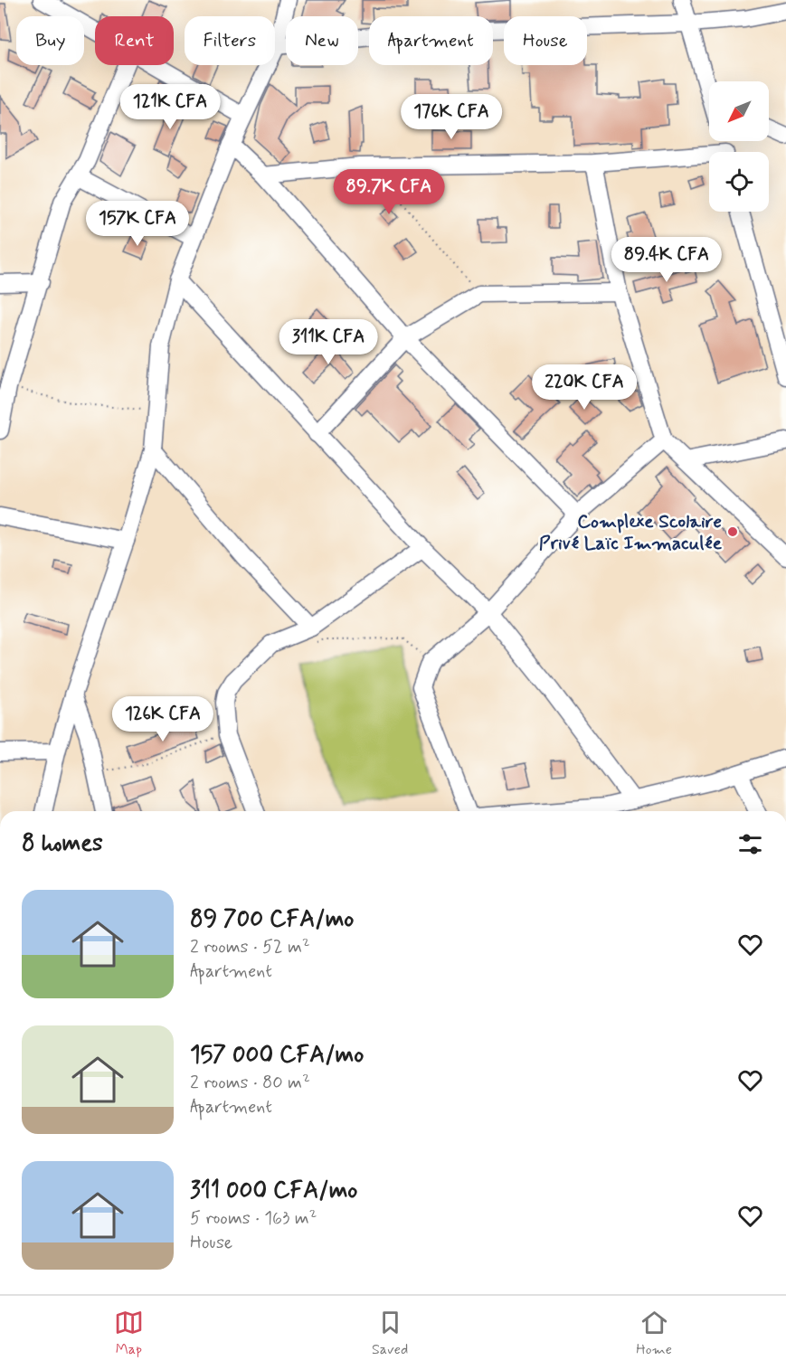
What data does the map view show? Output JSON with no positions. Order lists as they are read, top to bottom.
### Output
{
  "places": ["Complexe Scolaire Privé Laïc Immaculée"],
  "north": "bottom left",
  "page": {
    "chip": [
      "Buy",
      "Rent",
      "Filters",
      "New",
      "Apartment",
      "House"
    ],
    "price": [
      "121K CFA",
      "176K CFA",
      "89.7K CFA",
      "157K CFA",
      "89.4K CFA",
      "311K CFA",
      "220K CFA",
      "126K CFA"
    ],
    "heading": "8 homes",
    "list": [
      {
        "name": "89 700 CFA/mo",
        "note": "2 rooms · 52 m² · Apartment"
      },
      {
        "name": "157 000 CFA/mo",
        "note": "2 rooms · 80 m² · Apartment"
      },
      {
        "name": "311 000 CFA/mo",
        "note": "5 rooms · 163 m² · House"
      }
    ],
    "tabs": ["Map", "Saved", "Home"]
  }
}
